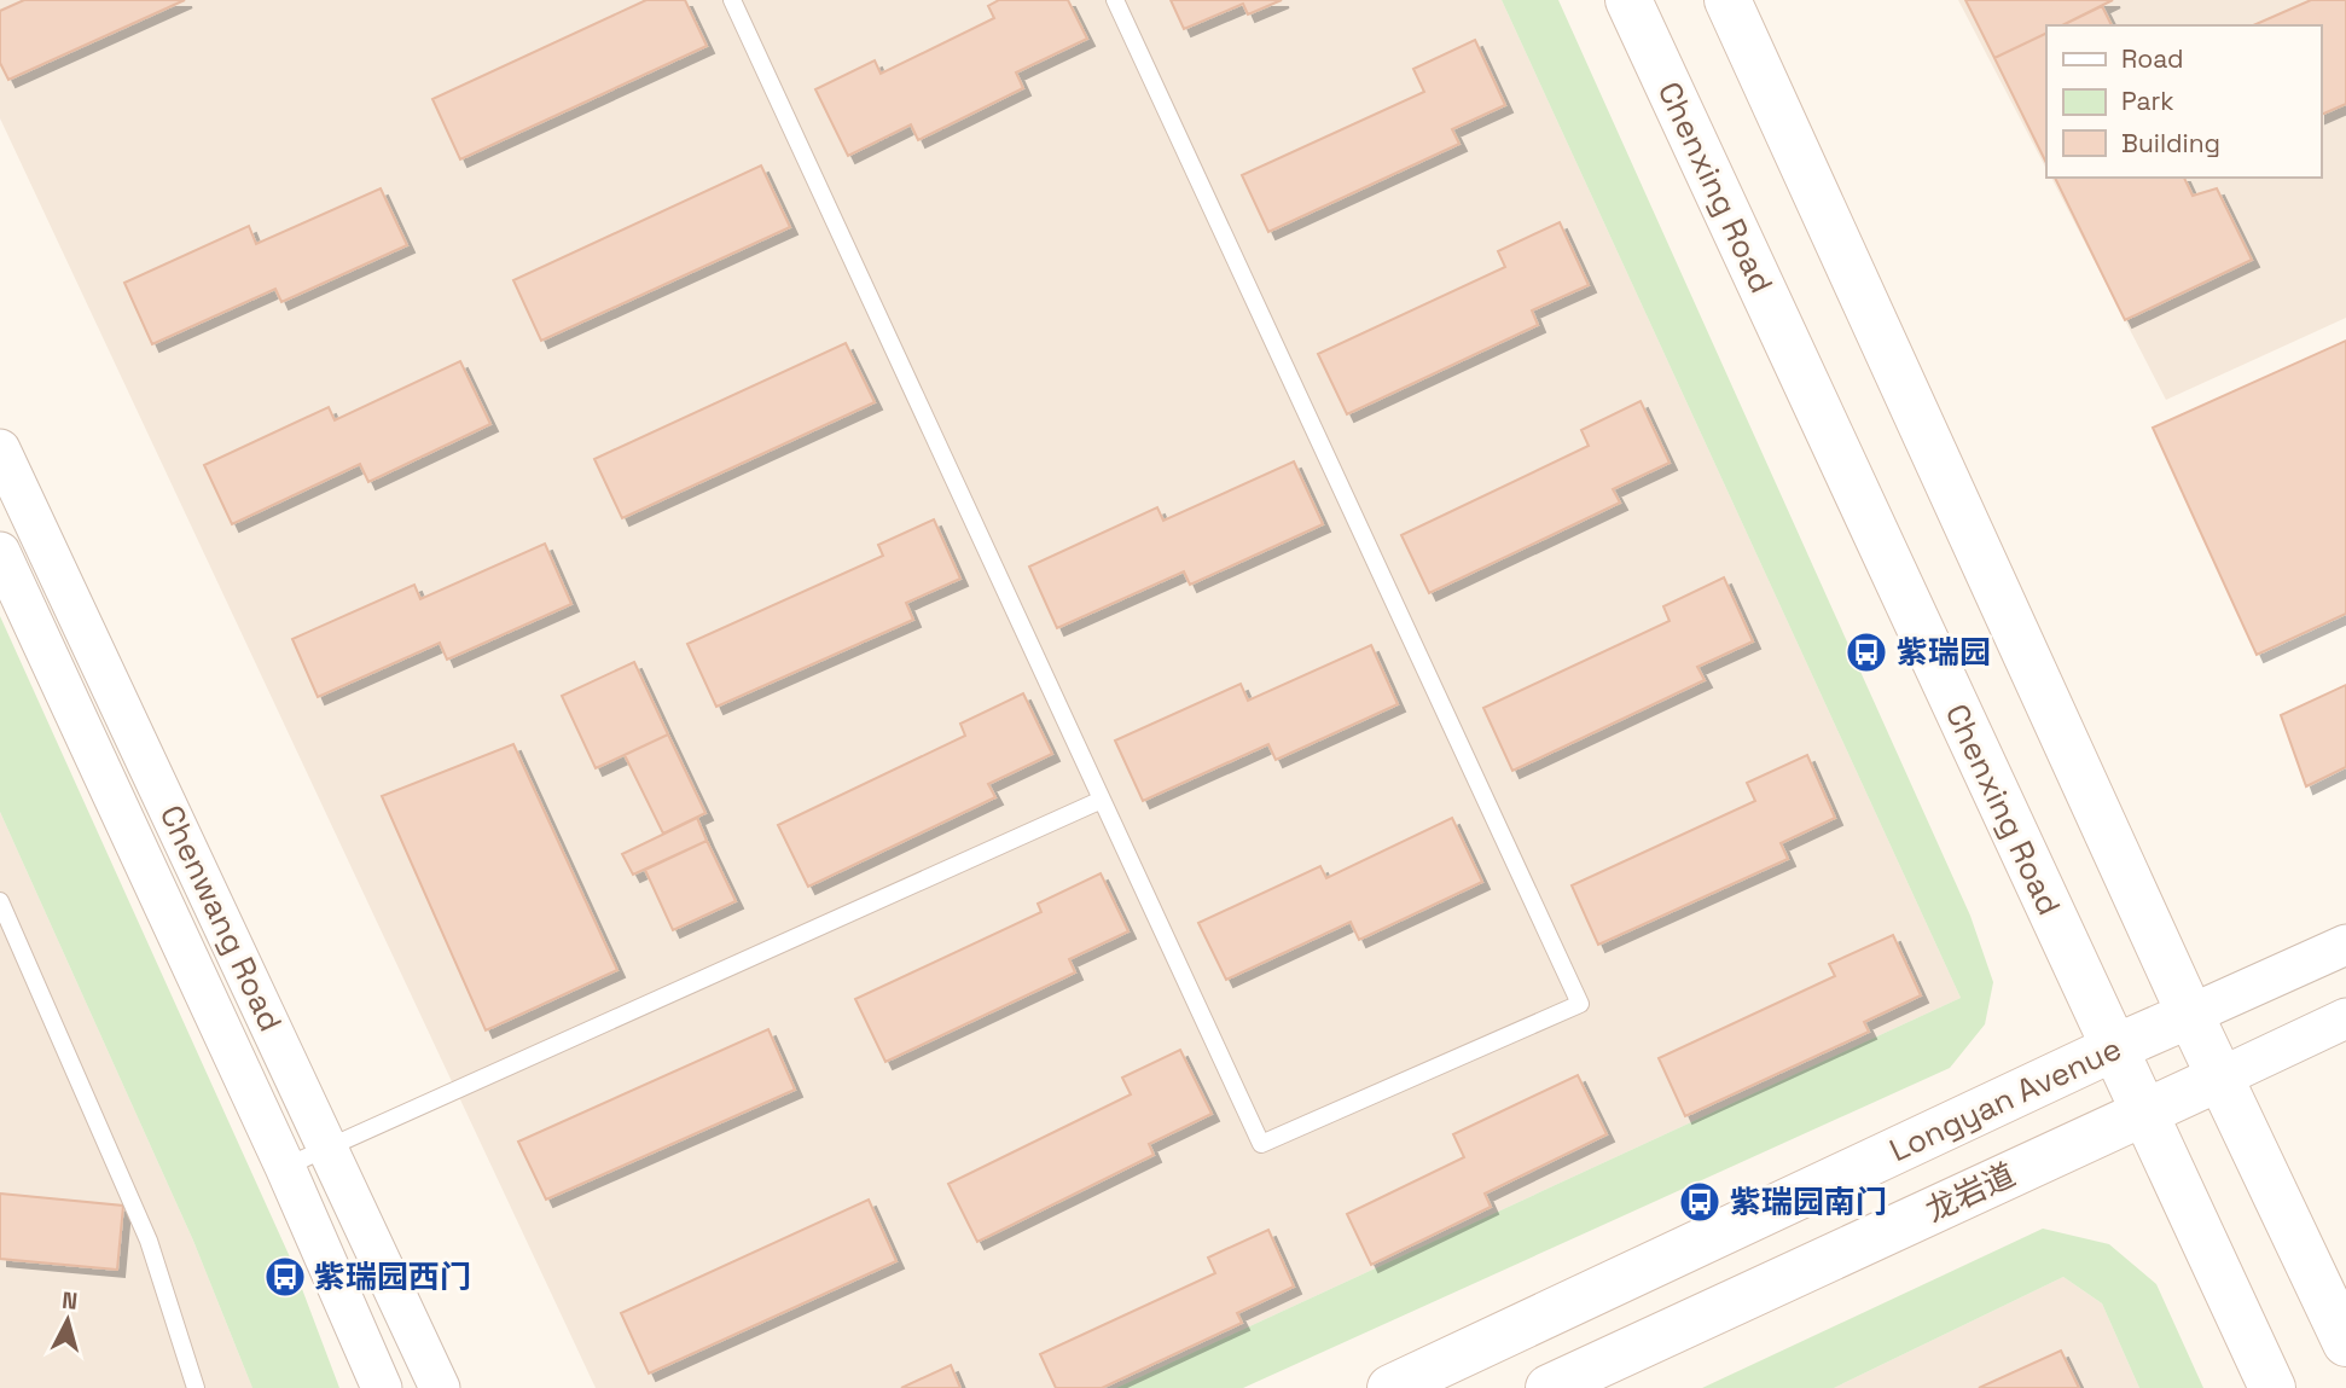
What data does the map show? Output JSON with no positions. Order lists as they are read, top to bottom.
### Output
{
  "streets": {
    "main road": ["Chenxing Road", "Longyan Avenue", "龙岩道"],
    "street": ["Chenwang Road"]
  },
  "crossings": [
    ["Chenxing Road", "Longyan Avenue"],
    ["Chenxing Road", "龙岩道"]
  ],
  "places": {
    "bus stop": ["紫瑞园", "紫瑞园南门", "紫瑞园西门"]
  },
  "legend": ["Road", "Park", "Building"],
  "north": "top"
}
